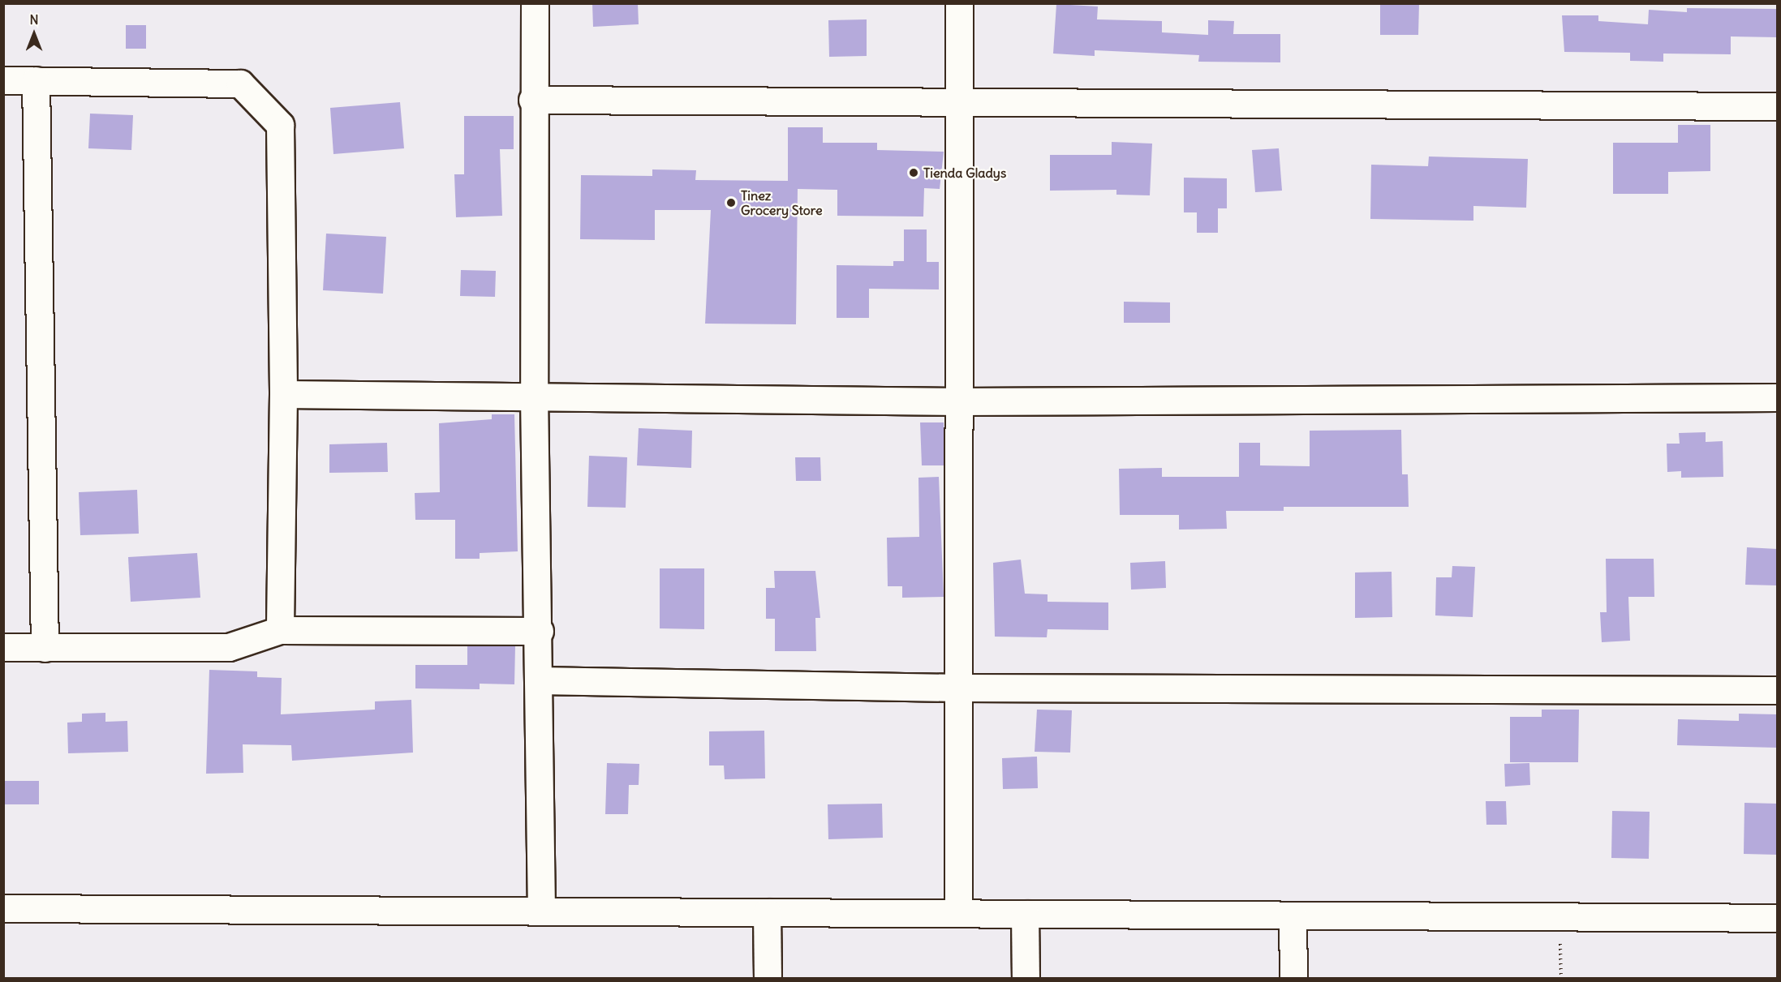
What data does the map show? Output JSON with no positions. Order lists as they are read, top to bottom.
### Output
{
  "places": ["Tienda Gladys", "Tinez Grocery Store"],
  "north": "top"
}
